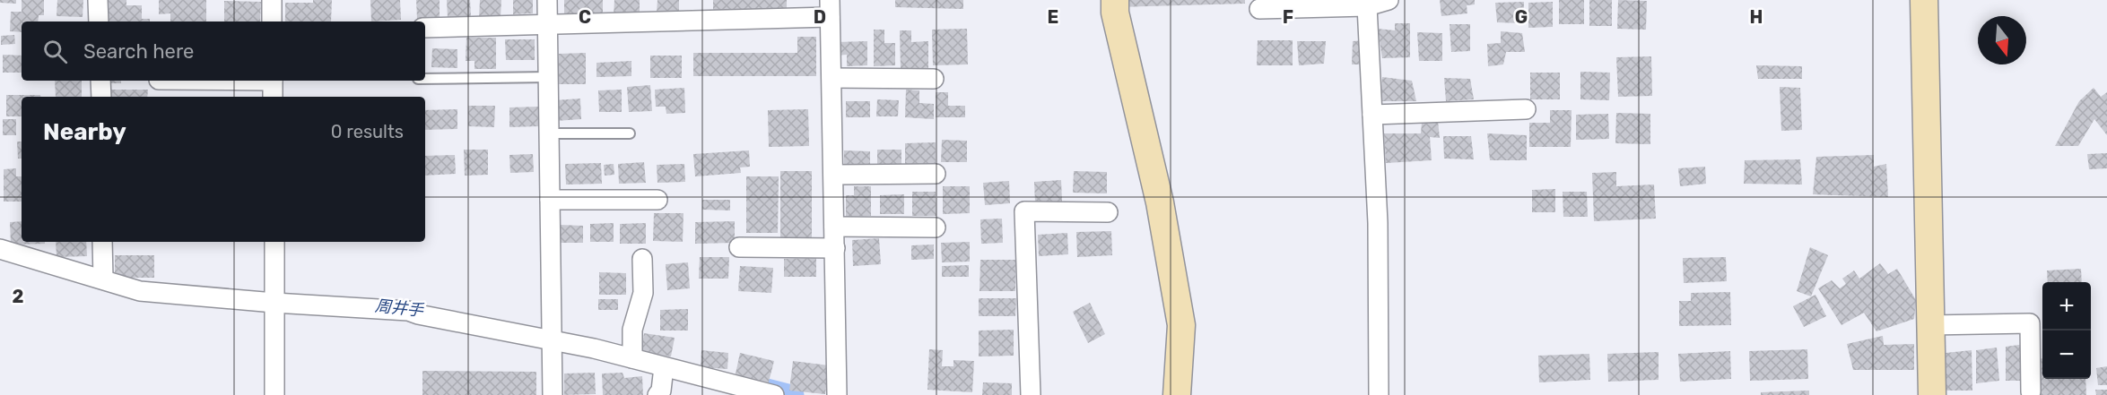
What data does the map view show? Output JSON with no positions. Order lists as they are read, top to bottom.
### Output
{
  "water": ["周井手"],
  "north": "bottom",
  "page": {
    "search": "Search here",
    "heading": ["Nearby", "0 results"],
    "map_buttons": ["+", "−"]
  },
  "grid": {
    "columns": [
      "C",
      "D",
      "E",
      "F",
      "G",
      "H"
    ],
    "rows": ["2"]
  }
}
